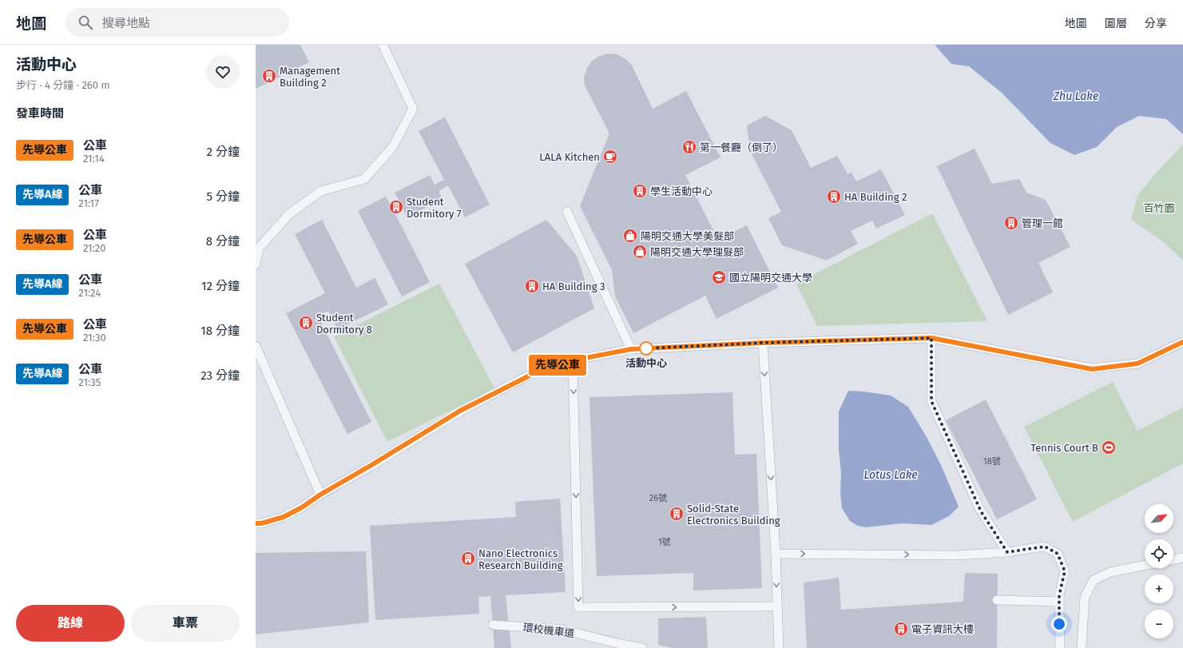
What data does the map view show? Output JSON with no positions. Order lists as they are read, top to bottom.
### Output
{
  "streets": {
    "lane": ["環校機車道"]
  },
  "water": ["Zhu Lake", "Lotus Lake"],
  "parks": ["百竹園"],
  "places": {
    "building": [
      "Management Building 2",
      "學生活動中心",
      "HA Building 2",
      "Student Dormitory 7",
      "管理一館",
      "HA Building 3",
      "Student Dormitory 8",
      "Solid-State Electronics Building",
      "Nano Electronics Research Building",
      "電子資訊大樓"
    ],
    "restaurant": ["第一餐廳（倒了）"],
    "cafe": ["LALA Kitchen"],
    "shop": ["陽明交通大學美髮部", "陽明交通大學理髮部"],
    "school or university": ["國立陽明交通大學"],
    "other": ["活動中心"],
    "sports": ["Tennis Court B"]
  },
  "lines": ["bus line 先導公車"],
  "house_numbers": ["18號", "26號", "1號"],
  "north": "top right",
  "page": {
    "header": "地圖",
    "search": "搜尋地點",
    "nav": ["地圖", "圖層", "分享"],
    "heading": [
      ["活動中心", "步行 · 4 分鐘 · 260 m"],
      "發車時間"
    ],
    "on_map": "先導公車",
    "list": [
      {
        "mark": "先導公車",
        "name": "公車",
        "note": "21:14",
        "value": "2 分鐘"
      },
      {
        "mark": "先導A線",
        "name": "公車",
        "note": "21:17",
        "value": "5 分鐘"
      },
      {
        "mark": "先導公車",
        "name": "公車",
        "note": "21:20",
        "value": "8 分鐘"
      },
      {
        "mark": "先導A線",
        "name": "公車",
        "note": "21:24",
        "value": "12 分鐘"
      },
      {
        "mark": "先導公車",
        "name": "公車",
        "note": "21:30",
        "value": "18 分鐘"
      },
      {
        "mark": "先導A線",
        "name": "公車",
        "note": "21:35",
        "value": "23 分鐘"
      }
    ],
    "map_buttons": ["+", "−"],
    "buttons": ["路線", "車票"]
  }
}
